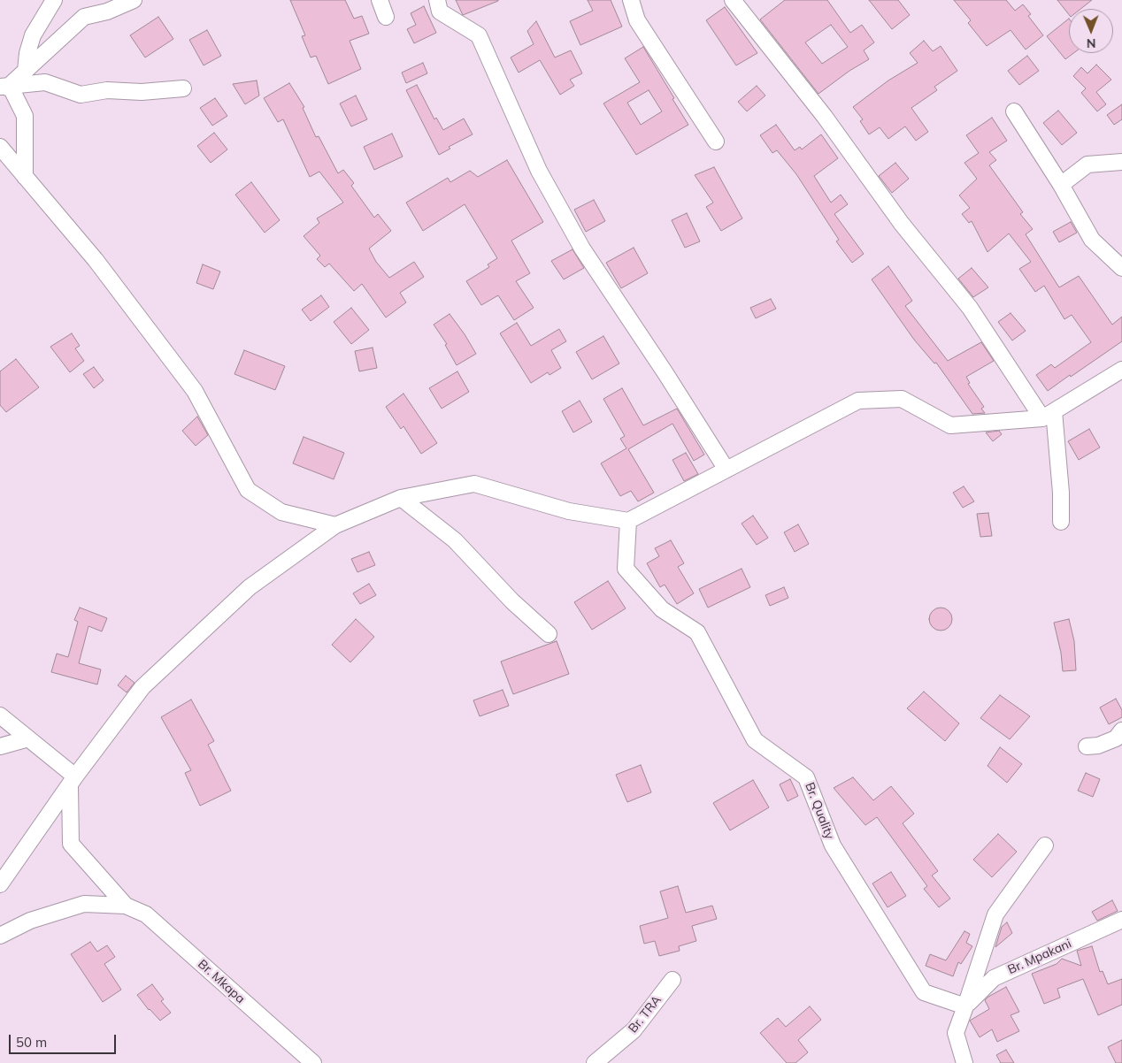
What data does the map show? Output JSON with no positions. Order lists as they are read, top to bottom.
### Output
{
  "streets": {
    "street": [
      "Br. Quality",
      "Br. Mpakani",
      "Br. Mkapa",
      "Br. TRA"
    ]
  },
  "crossings": [
    ["Br. Quality", "Br. Mpakani"]
  ],
  "scale_bar": "50 m",
  "north": "bottom"
}
